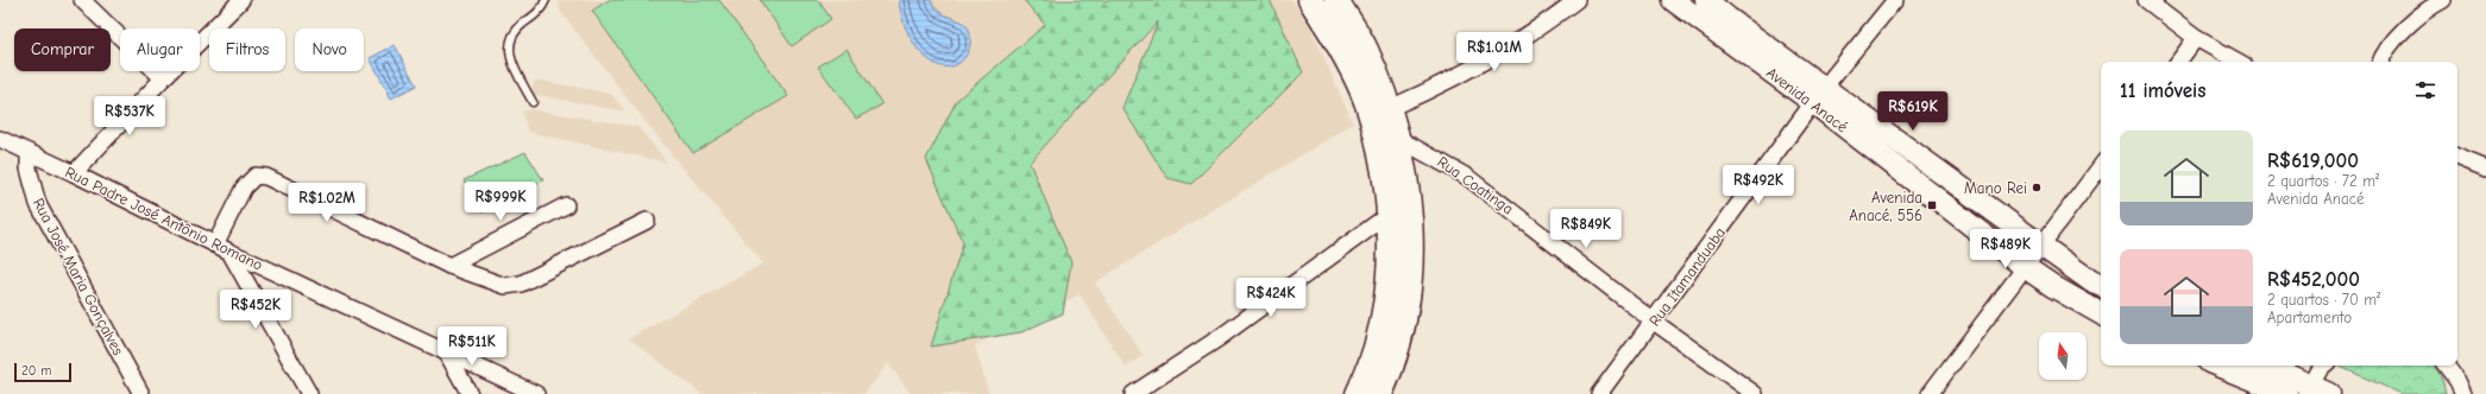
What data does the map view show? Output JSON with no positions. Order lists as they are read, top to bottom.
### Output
{
  "streets": {
    "street": [
      "Avenida Anacé",
      "Rua Coatinga",
      "Rua Padre José Antônio Romano",
      "Rua José Maria Gonçalves",
      "Rua Itamanduaba"
    ]
  },
  "crossings": [
    ["Avenida Anacé", "Rua Itamanduaba"],
    ["Rua Coatinga", "Rua Itamanduaba"],
    ["Rua Padre José Antônio Romano", "Rua José Maria Gonçalves"]
  ],
  "places": {
    "other": ["Mano Rei"],
    "transit": ["Avenida Anacé, 556"]
  },
  "scale_bar": "20 m",
  "north": "top",
  "page": {
    "chip": [
      "Comprar",
      "Alugar",
      "Filtros",
      "Novo"
    ],
    "price": [
      "R$1.01M",
      "R$619K",
      "R$537K",
      "R$492K",
      "R$999K",
      "R$1.02M",
      "R$849K",
      "R$489K",
      "R$424K",
      "R$452K",
      "R$511K"
    ],
    "heading": "11 imóveis",
    "list": [
      {
        "name": "R$619,000",
        "note": "2 quartos · 72 m² · Avenida Anacé"
      },
      {
        "name": "R$452,000",
        "note": "2 quartos · 70 m² · Apartamento"
      }
    ],
    "scale": "20 m"
  }
}
